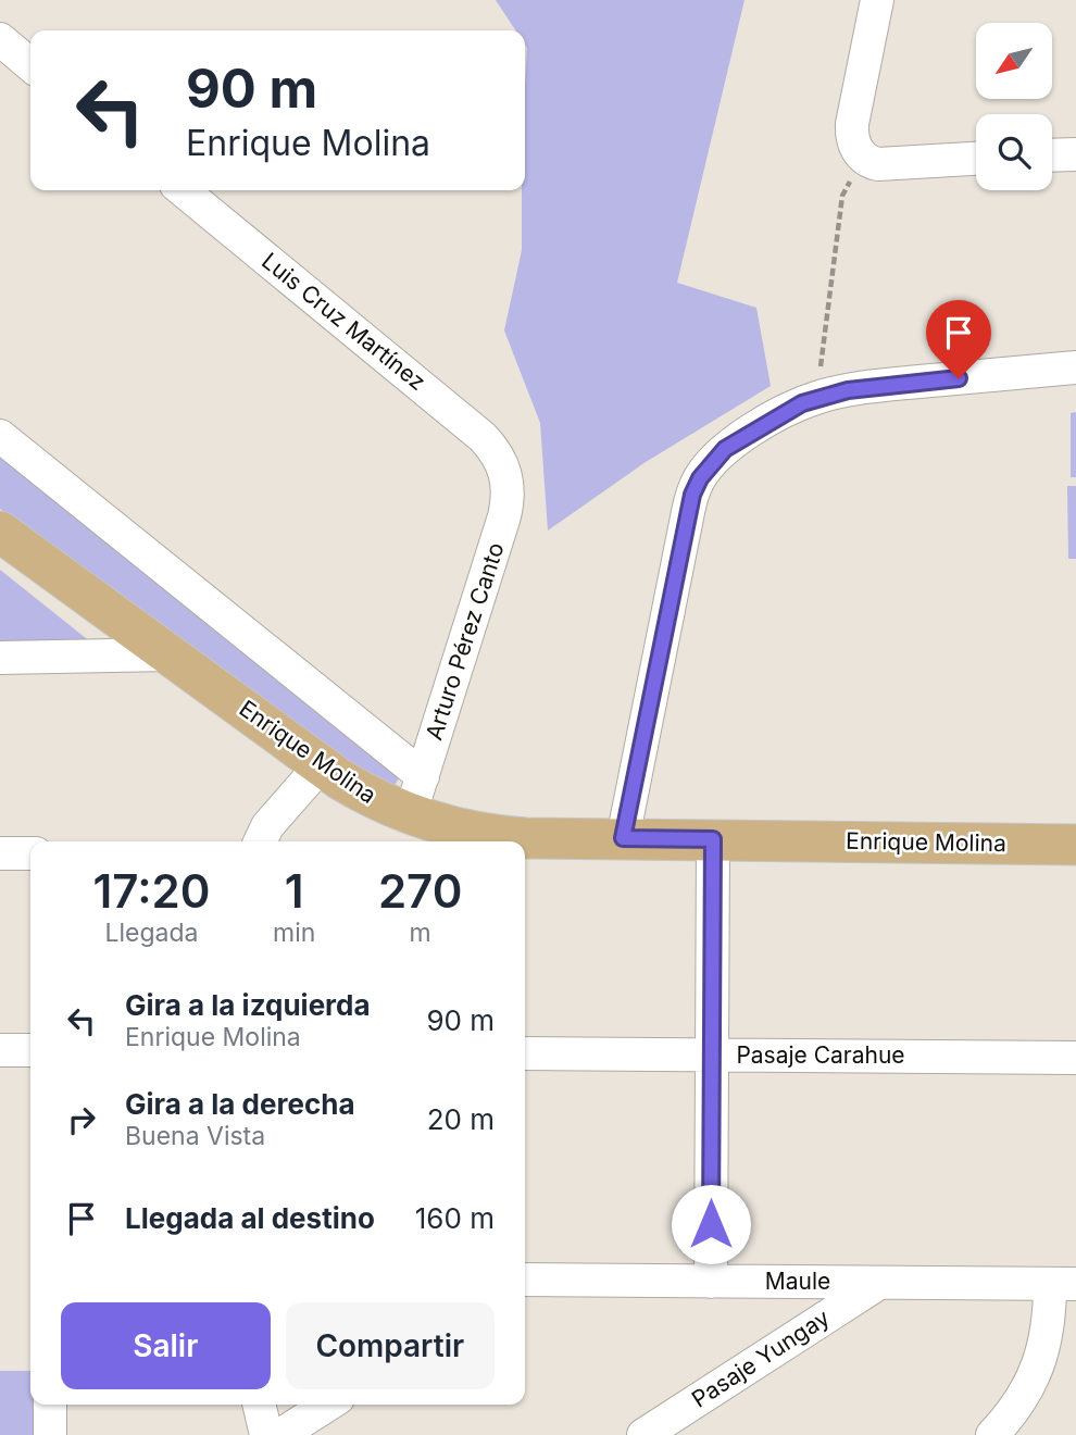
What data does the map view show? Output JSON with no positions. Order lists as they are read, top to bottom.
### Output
{
  "streets": {
    "main road": ["Enrique Molina"],
    "street": [
      "Luis Cruz Martínez",
      "Arturo Pérez Canto",
      "Pasaje Carahue",
      "Maule",
      "Pasaje Yungay"
    ]
  },
  "crossings": [
    ["Luis Cruz Martínez", "Arturo Pérez Canto"],
    ["Arturo Pérez Canto", "Enrique Molina"],
    ["Maule", "Pasaje Yungay"]
  ],
  "north": "bottom left",
  "page": {
    "turn": ["90 m", "Enrique Molina"],
    "eta": [
      "17:20",
      "Llegada",
      "1",
      "min",
      "270",
      "m"
    ],
    "list": [
      {
        "name": "Gira a la izquierda",
        "note": "Enrique Molina",
        "value": "90 m"
      },
      {
        "name": "Gira a la derecha",
        "note": "Buena Vista",
        "value": "20 m"
      },
      {
        "name": "Llegada al destino",
        "value": "160 m"
      }
    ],
    "buttons": ["Salir", "Compartir"]
  }
}
